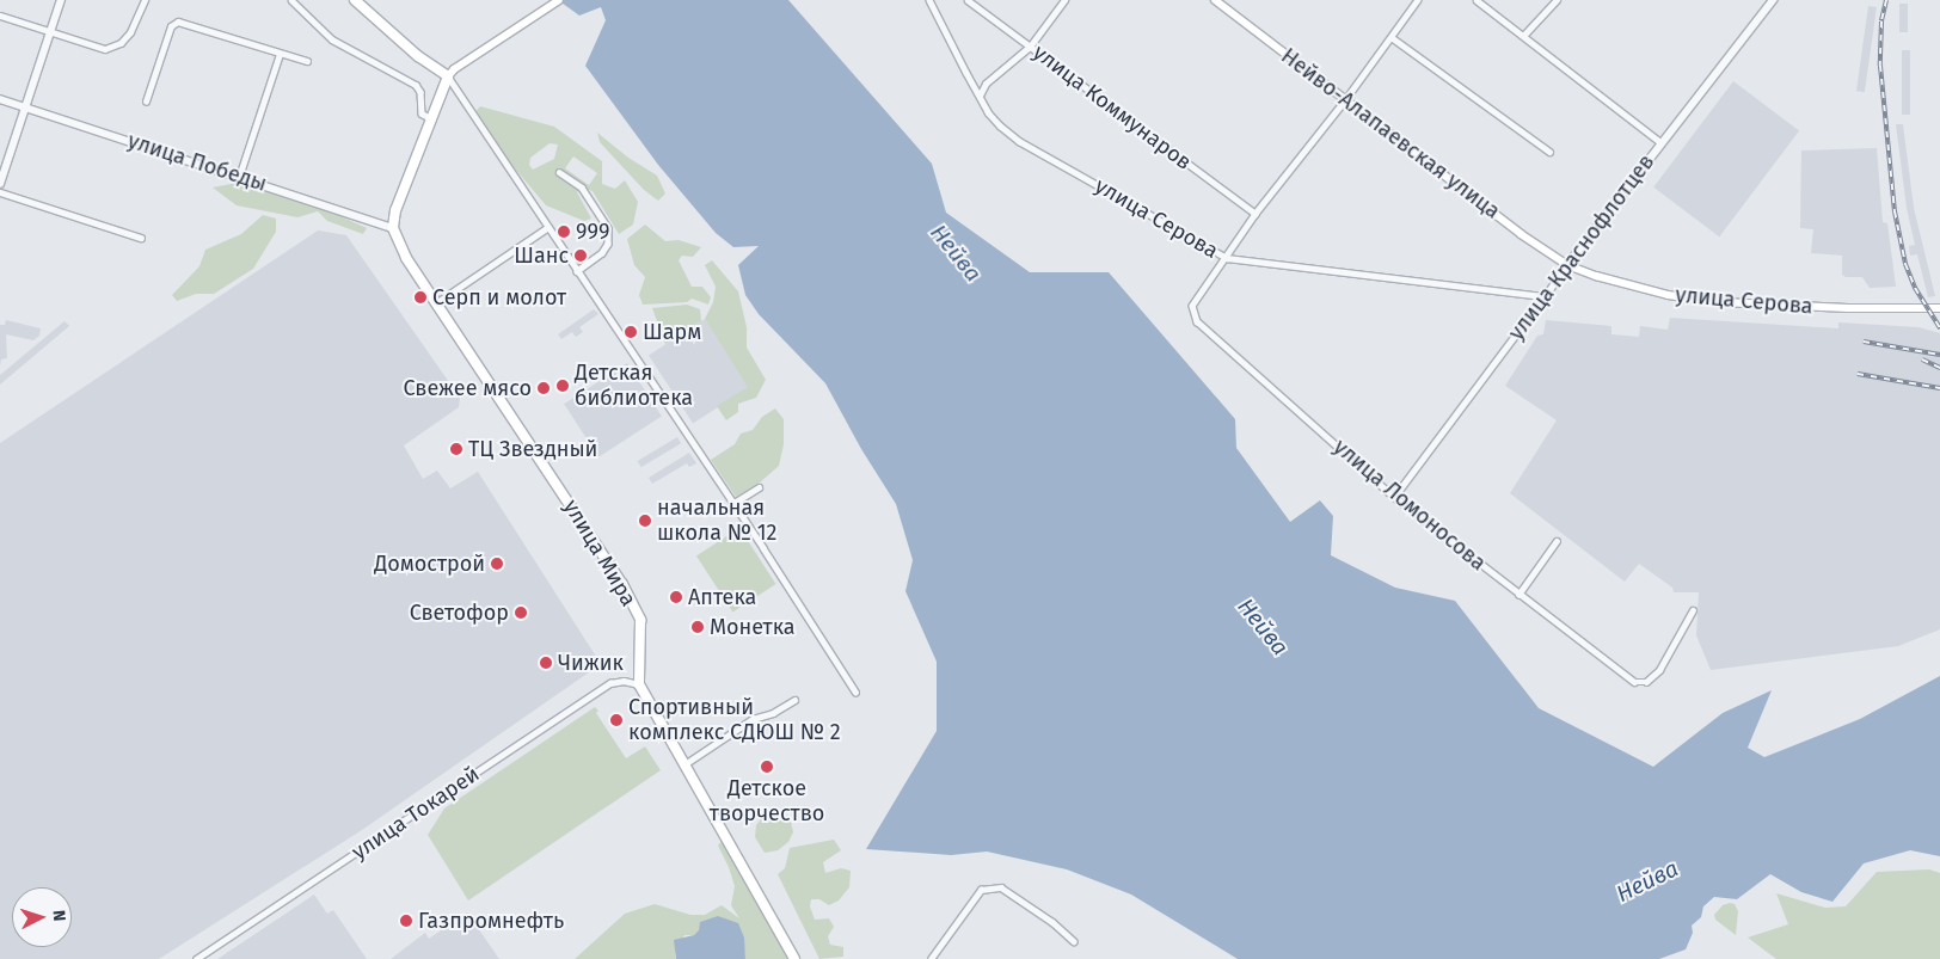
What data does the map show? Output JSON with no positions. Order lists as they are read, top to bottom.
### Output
{
  "streets": {
    "main road": ["Нейво-Алапаевская улица", "улица Серова", "улица Мира"],
    "street": [
      "улица Коммунаров",
      "улица Победы",
      "улица Краснофлотцев",
      "улица Ломоносова",
      "улица Токарей"
    ]
  },
  "crossings": [
    ["Нейво-Алапаевская улица", "улица Серова"],
    ["Нейво-Алапаевская улица", "улица Краснофлотцев"],
    ["улица Победы", "улица Мира"],
    ["улица Серова", "улица Краснофлотцев"],
    ["улица Серова", "улица Ломоносова"],
    ["улица Краснофлотцев", "улица Ломоносова"],
    ["улица Мира", "улица Токарей"]
  ],
  "water": ["Нейва"],
  "places": [
    "999",
    "Шанс",
    "Серп и молот",
    "Шарм",
    "Детская библиотека",
    "Свежее мясо",
    "ТЦ Звездный",
    "начальная школа № 12",
    "Домострой",
    "Аптека",
    "Светофор",
    "Монетка",
    "Чижик",
    "Спортивный комплекс СДЮШ № 2",
    "Детское творчество",
    "Газпромнефть"
  ],
  "north": "right"
}
